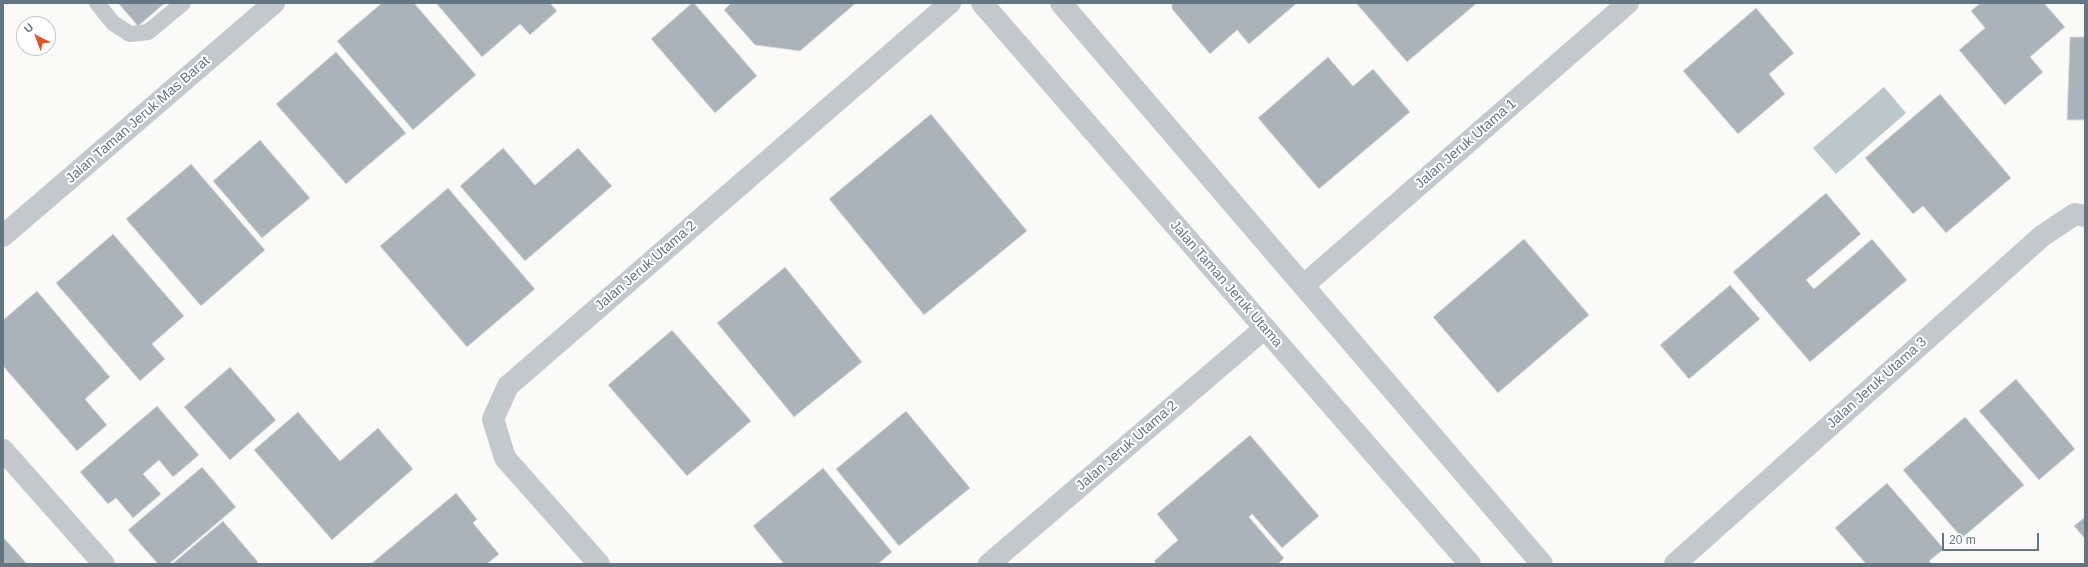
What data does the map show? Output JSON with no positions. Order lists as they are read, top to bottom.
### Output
{
  "streets": {
    "street": [
      "Jalan Taman Jeruk Mas Barat",
      "Jalan Jeruk Utama 1",
      "Jalan Jeruk Utama 2",
      "Jalan Taman Jeruk Utama",
      "Jalan Jeruk Utama 3"
    ]
  },
  "crossings": [
    ["Jalan Jeruk Utama 2", "Jalan Taman Jeruk Utama"]
  ],
  "scale_bar": "20 m",
  "north": "top left"
}
